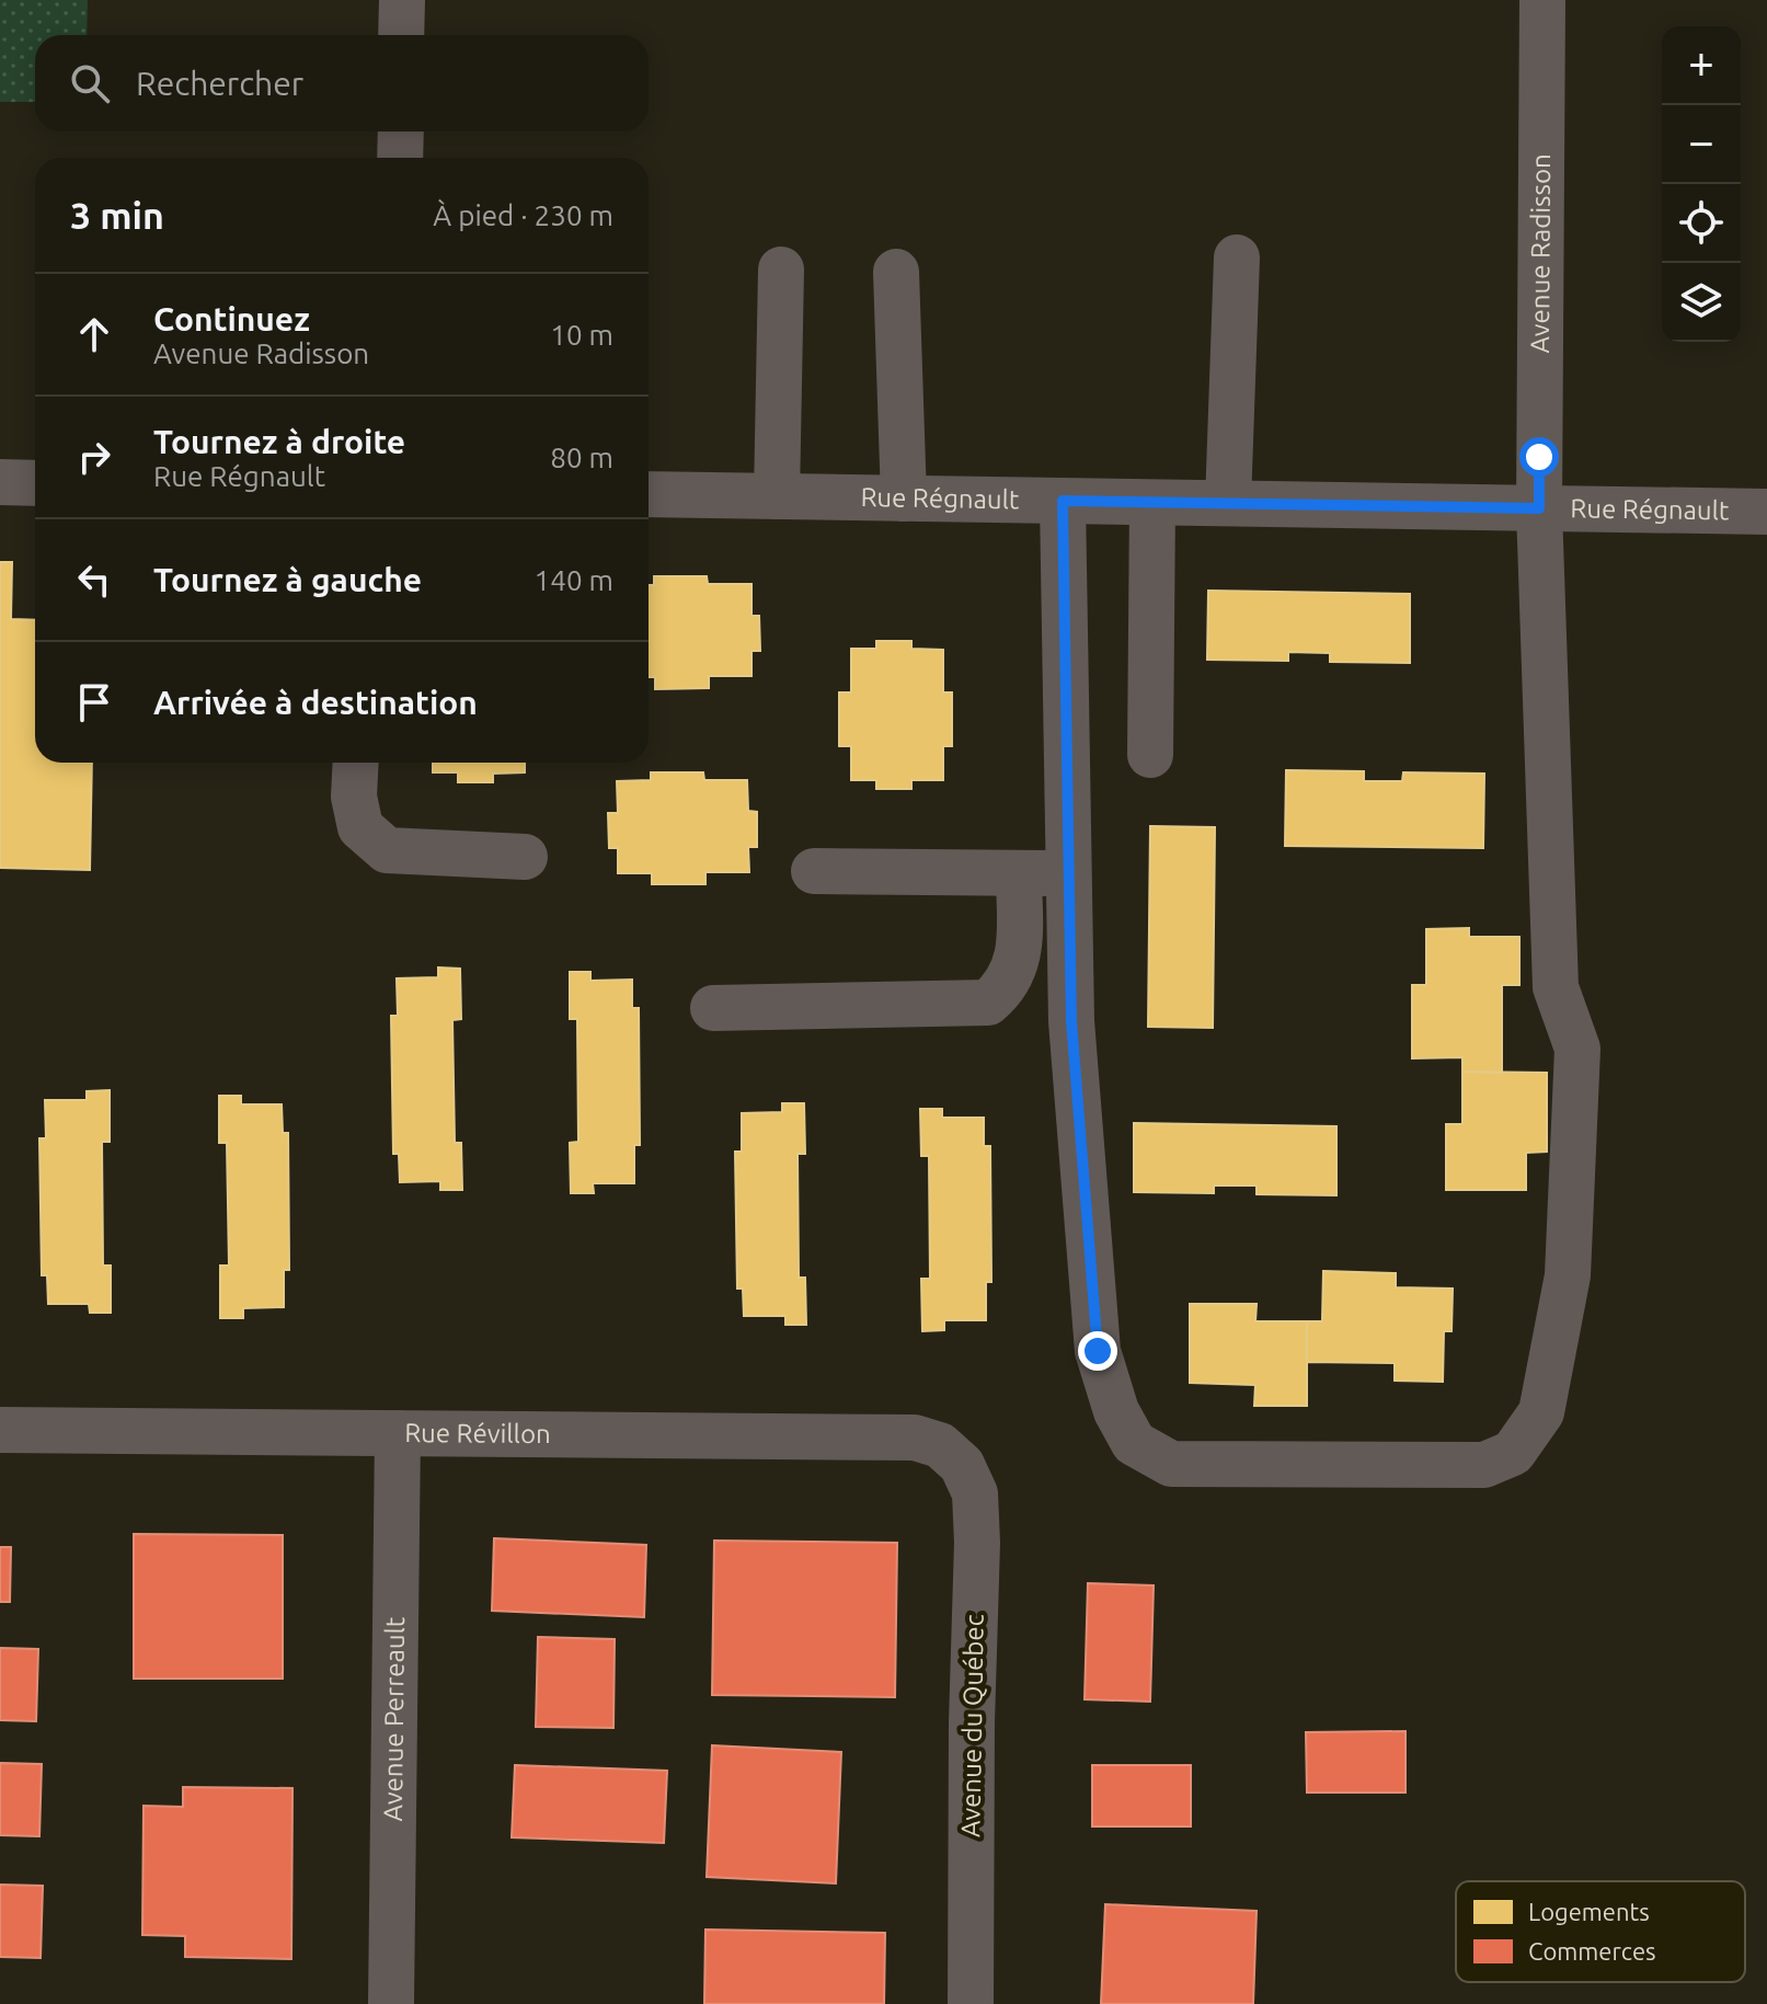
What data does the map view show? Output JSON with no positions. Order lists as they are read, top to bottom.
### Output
{
  "streets": {
    "street": [
      "Avenue Radisson",
      "Rue Régnault",
      "Rue Révillon",
      "Avenue Perreault",
      "Avenue du Québec"
    ]
  },
  "crossings": [
    ["Avenue Radisson", "Rue Régnault"],
    ["Rue Révillon", "Avenue Perreault"],
    ["Rue Révillon", "Avenue du Québec"]
  ],
  "legend": ["Logements", "Commerces"],
  "page": {
    "map_buttons": ["+", "−"],
    "search": "Rechercher",
    "heading": ["3 min", "À pied · 230 m"],
    "list": [
      ["Continuez", "Avenue Radisson", "10 m"],
      ["Tournez à droite", "Rue Régnault", "80 m"],
      ["Tournez à gauche", "140 m"],
      "Arrivée à destination"
    ]
  }
}
